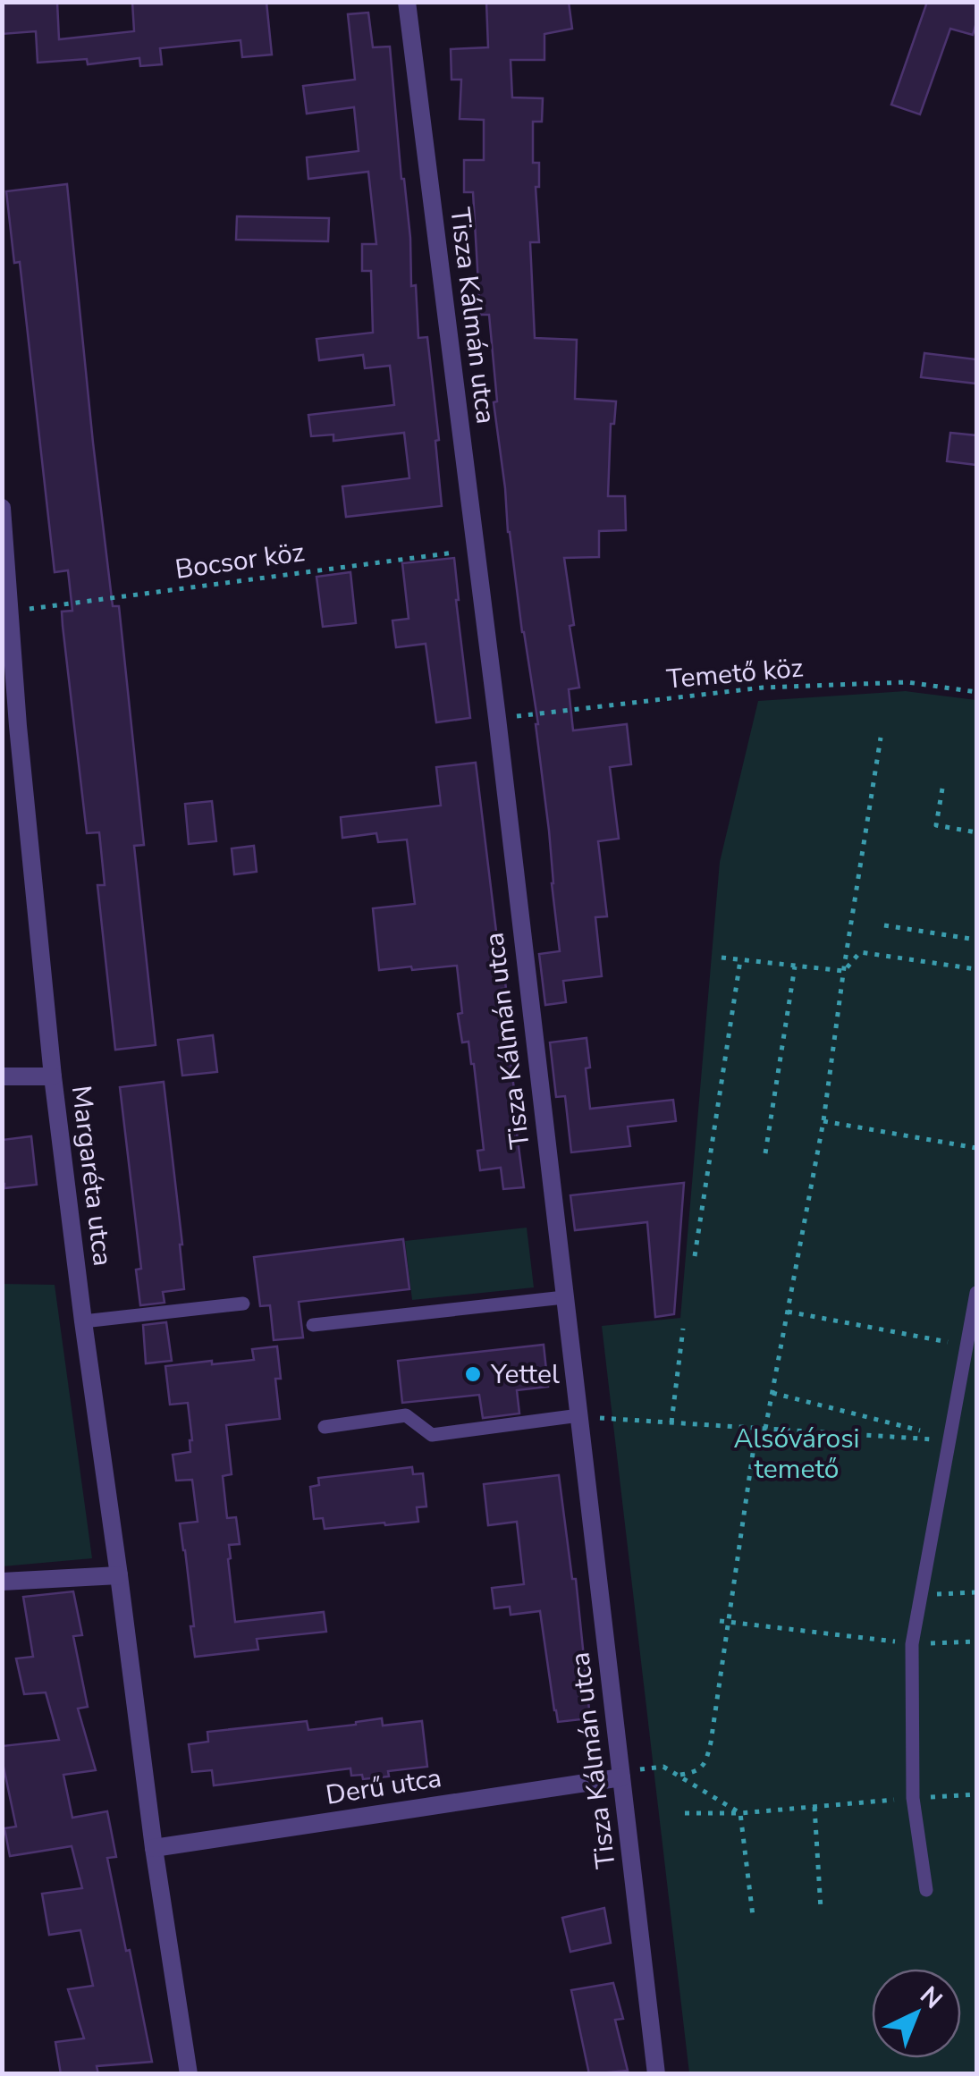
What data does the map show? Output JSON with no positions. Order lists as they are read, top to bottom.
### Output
{
  "streets": {
    "street": ["Tisza Kálmán utca", "Margaréta utca", "Derű utca"],
    "path": ["Bocsor köz", "Temető köz"]
  },
  "crossings": [
    ["Tisza Kálmán utca", "Bocsor köz"],
    ["Tisza Kálmán utca", "Temető köz"],
    ["Tisza Kálmán utca", "Derű utca"],
    ["Bocsor köz", "Margaréta utca"],
    ["Margaréta utca", "Derű utca"]
  ],
  "parks": ["Alsóvárosi temető"],
  "places": ["Yettel"],
  "north": "top right"
}
